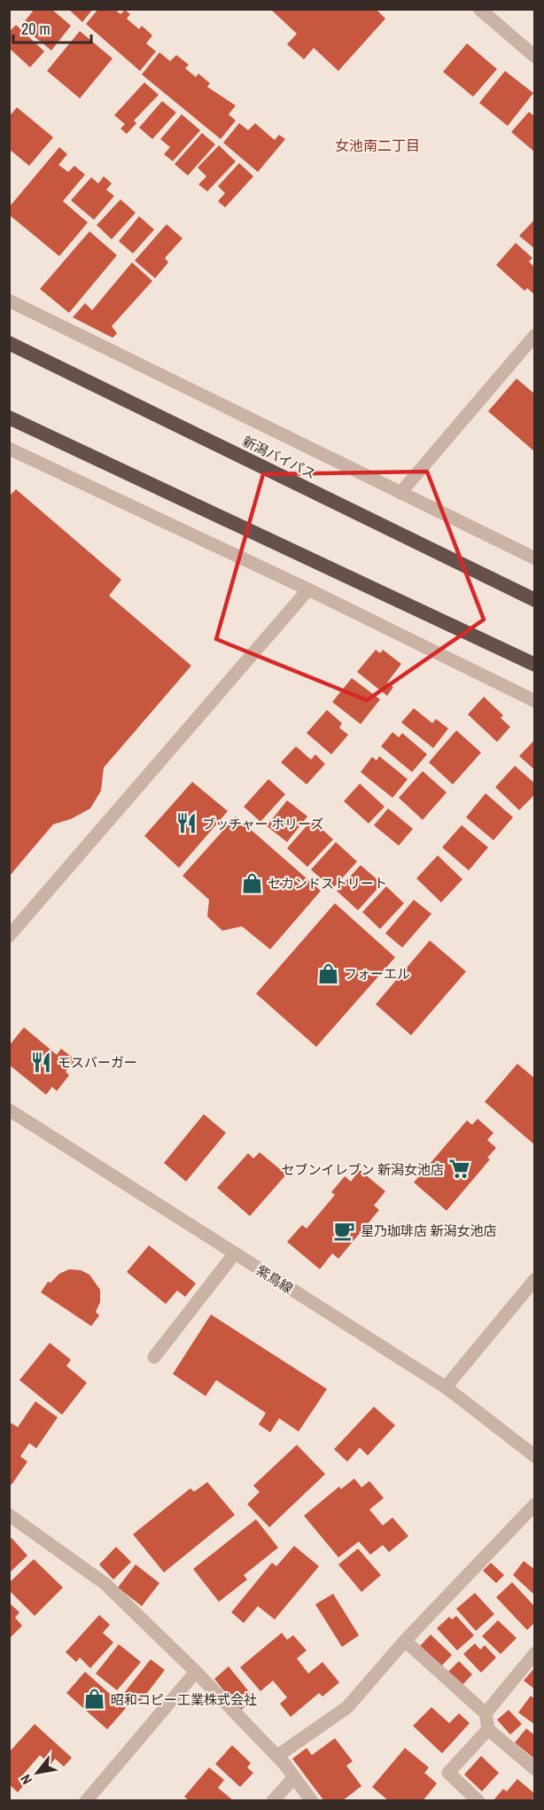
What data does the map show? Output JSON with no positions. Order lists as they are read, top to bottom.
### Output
{
  "streets": {
    "highway": ["新潟バイパス"],
    "street": ["紫鳥線"]
  },
  "districts": ["女池南二丁目"],
  "places": {
    "restaurant": ["ブッチャー ホリーズ", "モスバーガー"],
    "shop": ["セカンドストリート", "フォーエル", "昭和コピー工業株式会社"],
    "supermarket": ["セブンイレブン 新潟女池店"],
    "cafe": ["星乃珈琲店 新潟女池店"]
  },
  "scale_bar": "20 m",
  "north": "bottom left"
}
